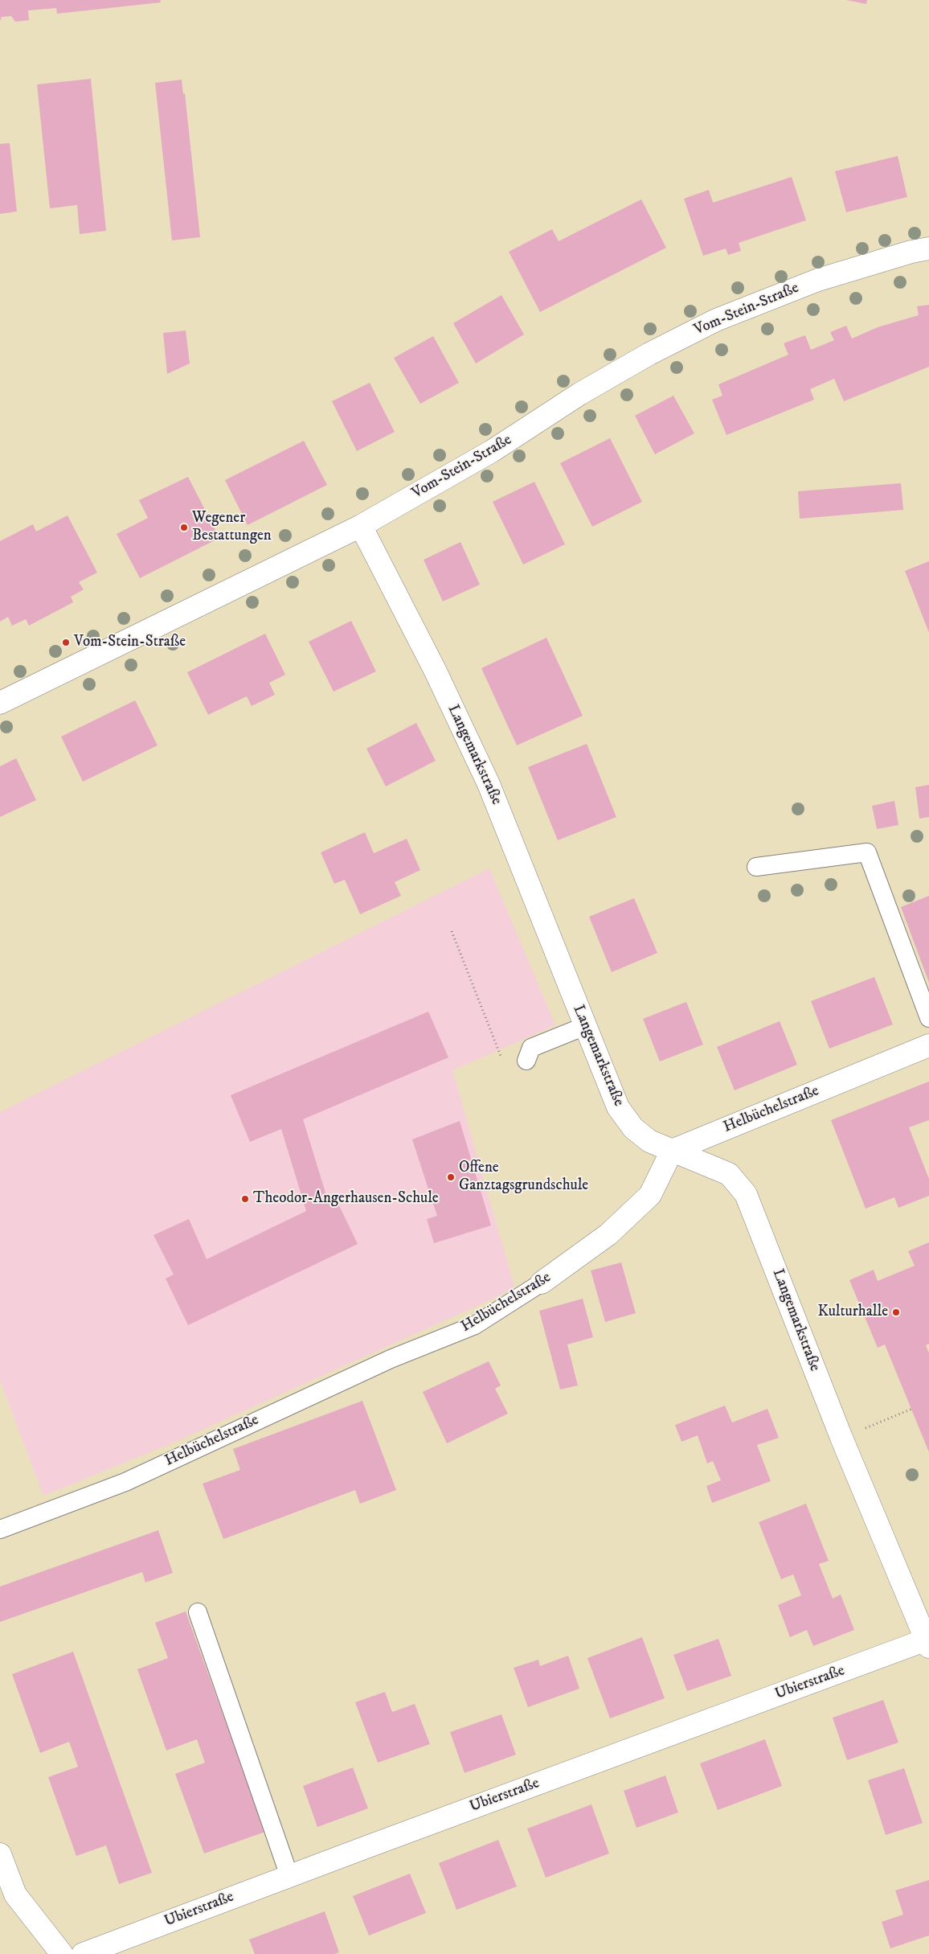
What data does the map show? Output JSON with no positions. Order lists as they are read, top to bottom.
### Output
{
  "streets": {
    "street": [
      "Vom-Stein-Straße",
      "Langemarkstraße",
      "Helbüchelstraße",
      "Ubierstraße"
    ]
  },
  "crossings": [
    ["Vom-Stein-Straße", "Langemarkstraße"],
    ["Langemarkstraße", "Helbüchelstraße"],
    ["Langemarkstraße", "Ubierstraße"]
  ],
  "places": [
    "Wegener Bestattungen",
    "Vom-Stein-Straße",
    "Offene Ganztagsgrundschule",
    "Theodor-Angerhausen-Schule",
    "Kulturhalle"
  ]
}
